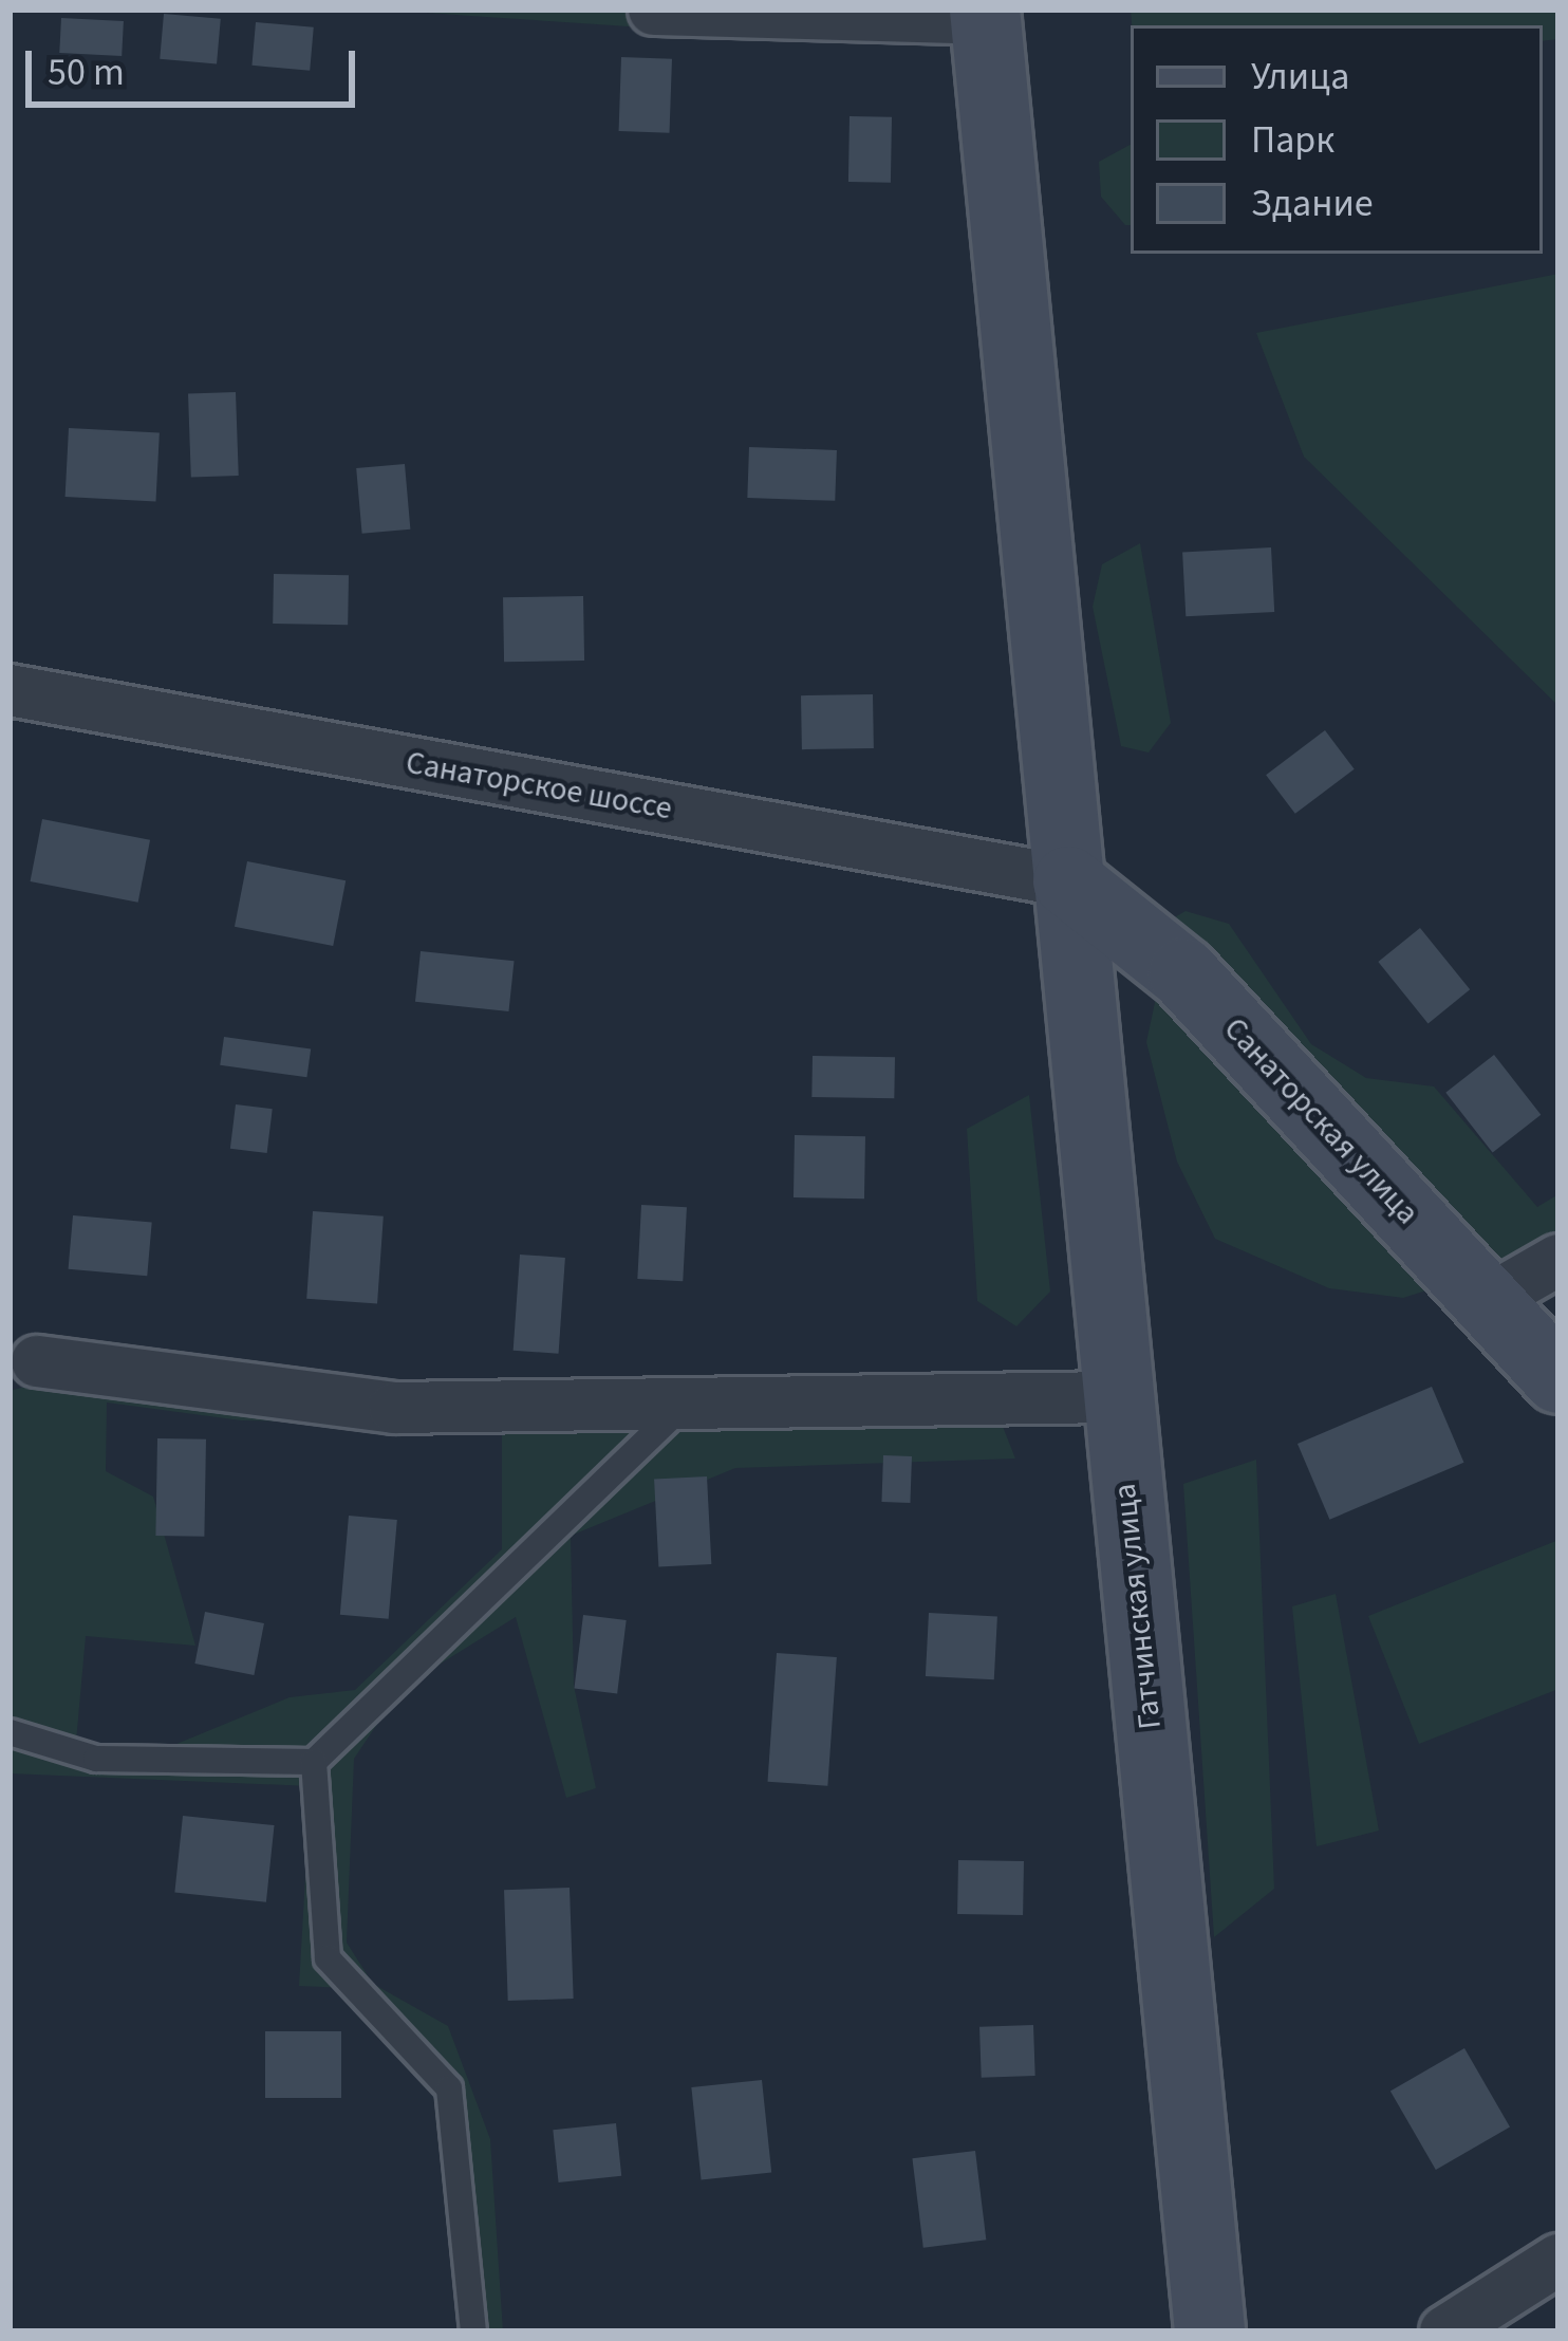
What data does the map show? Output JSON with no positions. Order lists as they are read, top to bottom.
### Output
{
  "streets": {
    "main road": ["Санаторская улица", "Гатчинская улица"],
    "street": ["Санаторское шоссе"]
  },
  "crossings": [
    ["Санаторское шоссе", "Санаторская улица"],
    ["Санаторское шоссе", "Гатчинская улица"],
    ["Санаторская улица", "Гатчинская улица"]
  ],
  "legend": ["Улица", "Парк", "Здание"],
  "scale_bar": "50 m"
}
